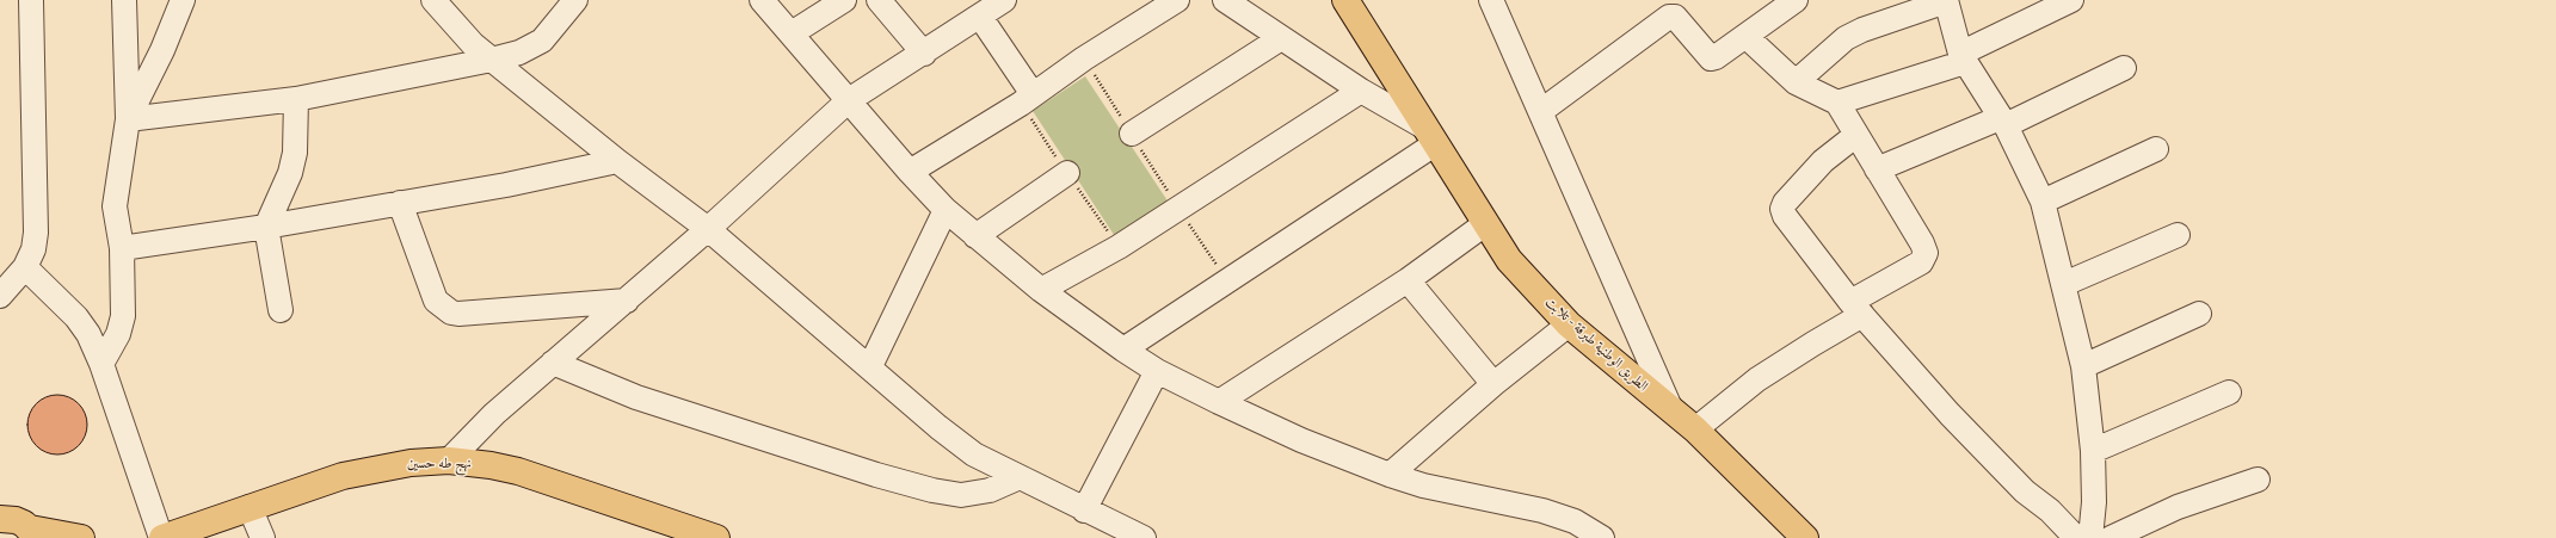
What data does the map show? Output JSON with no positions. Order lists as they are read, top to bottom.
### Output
{
  "streets": {
    "main road": ["الطريق الوطنية طبرقة - تلابت", "نهج طه حسين"]
  }
}
